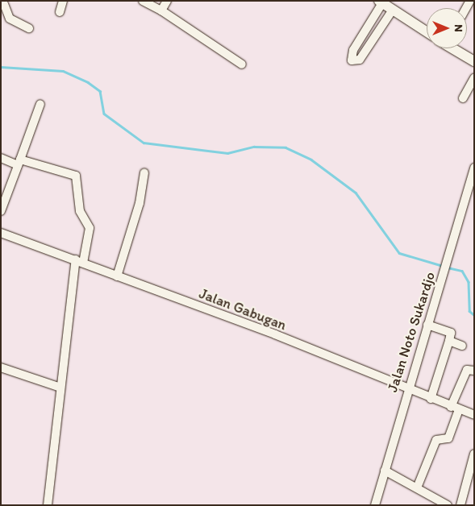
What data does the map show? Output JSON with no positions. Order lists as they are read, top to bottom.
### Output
{
  "streets": {
    "street": ["Jalan Gabugan", "Jalan Noto Sukardjo"]
  },
  "crossings": [
    ["Jalan Gabugan", "Jalan Noto Sukardjo"]
  ],
  "north": "right"
}
